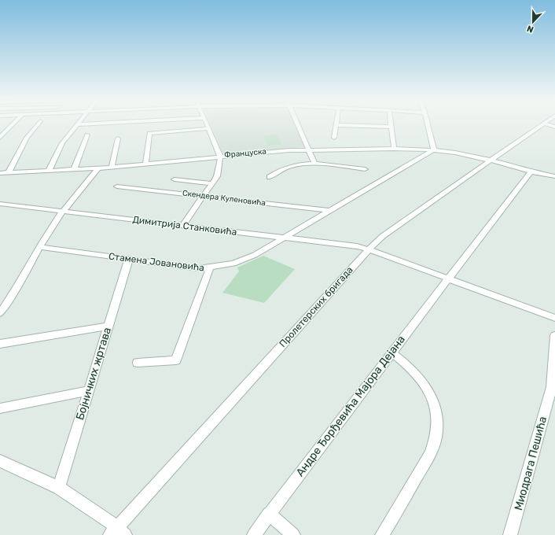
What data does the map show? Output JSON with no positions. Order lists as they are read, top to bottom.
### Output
{
  "streets": {
    "street": [
      "Француска",
      "Скендера Куленовића",
      "Димитрија Станковића",
      "Стамена Јовановића",
      "Пролетерских бригада",
      "Бојничких жртава",
      "Андре Ђорђевића Мајора Дејана",
      "Миодрага Пешића"
    ]
  },
  "crossings": [
    ["Француска", "Стамена Јовановића"],
    ["Француска", "Пролетерских бригада"],
    ["Француска", "Андре Ђорђевића Мајора Дејана"],
    ["Скендера Куленовића", "Стамена Јовановића"],
    ["Димитрија Станковића", "Стамена Јовановића"],
    ["Димитрија Станковића", "Пролетерских бригада"],
    ["Димитрија Станковића", "Андре Ђорђевића Мајора Дејана"],
    ["Стамена Јовановића", "Бојничких жртава"]
  ],
  "north": "bottom"
}
